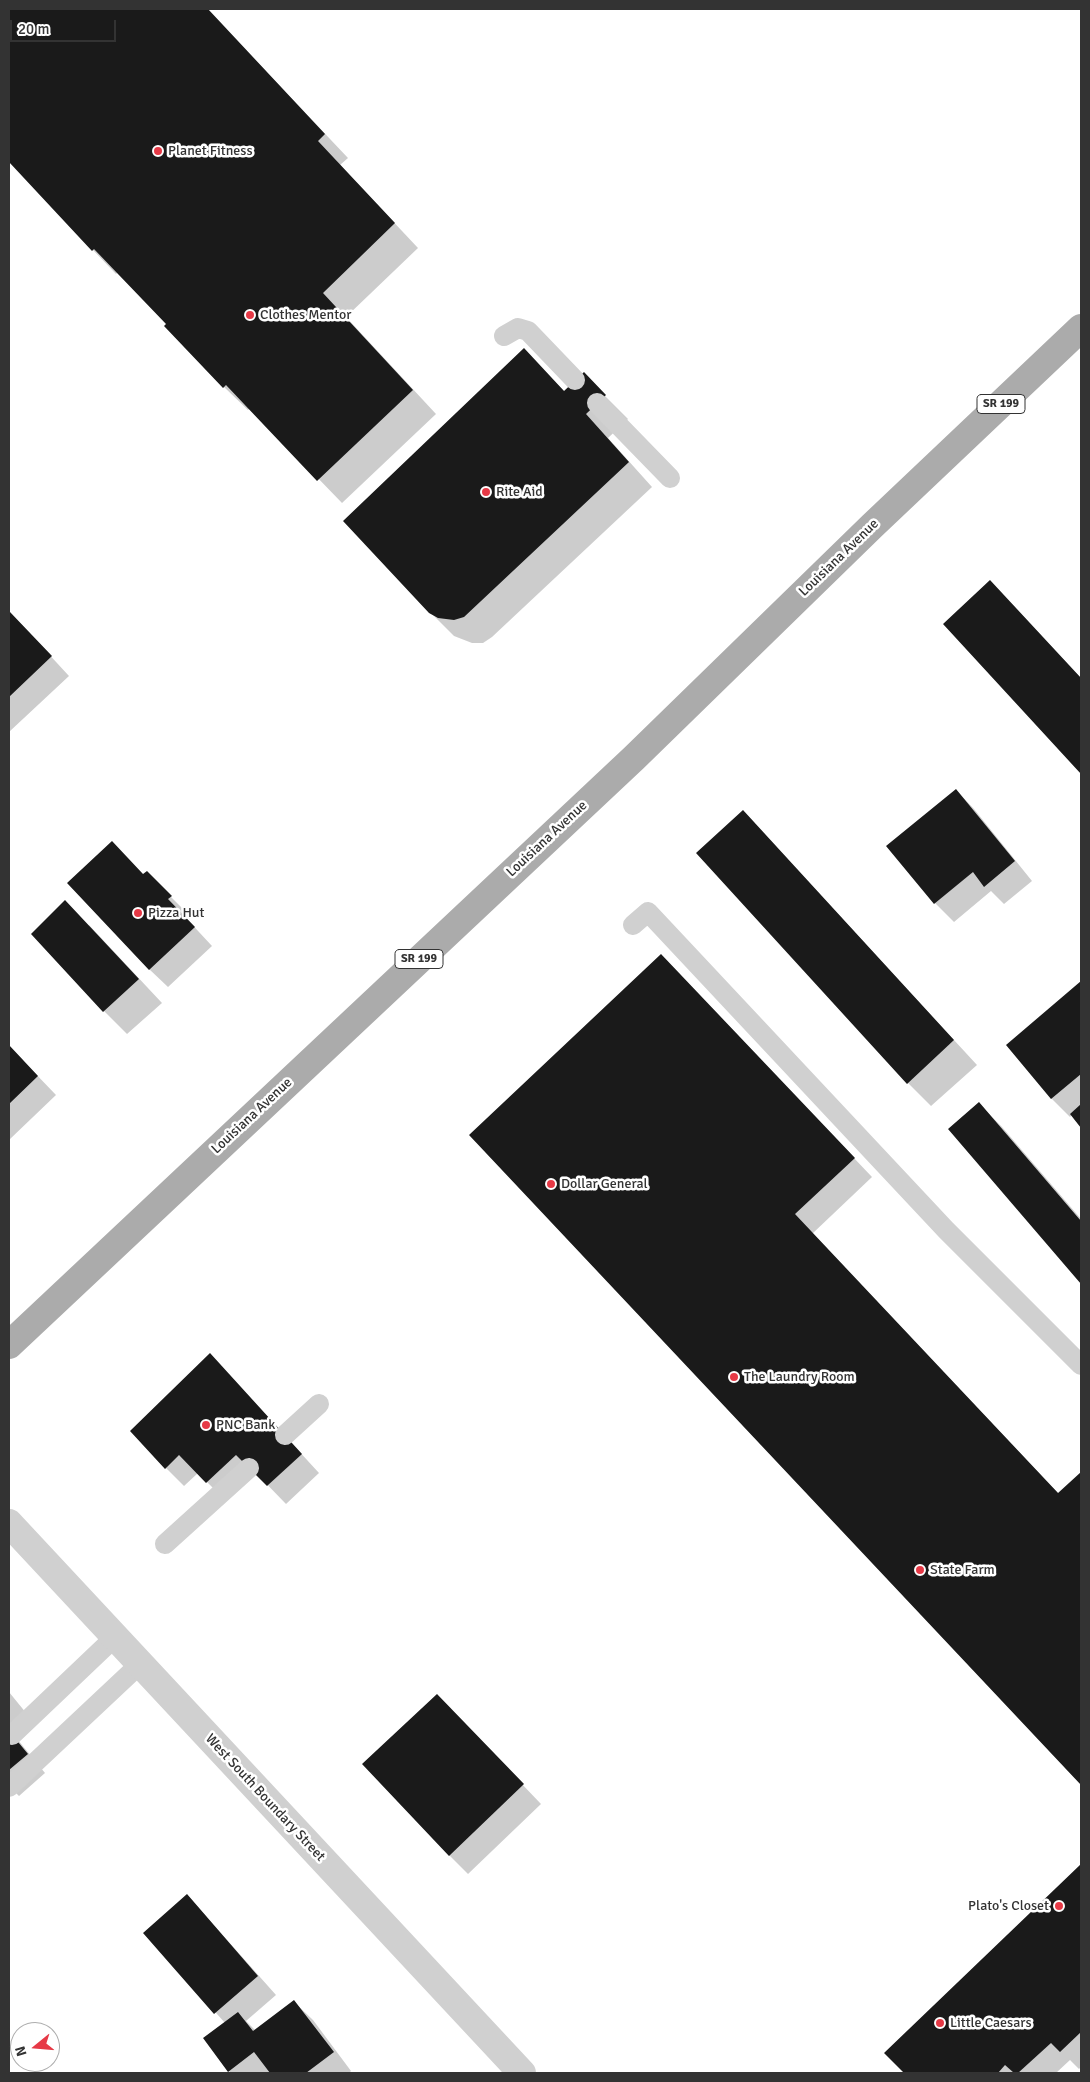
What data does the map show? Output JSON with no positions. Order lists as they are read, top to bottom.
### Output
{
  "streets": {
    "main road": ["SR 199", "Louisiana Avenue"],
    "street": ["West South Boundary Street"]
  },
  "places": [
    "Planet Fitness",
    "Clothes Mentor",
    "Rite Aid",
    "Pizza Hut",
    "Dollar General",
    "The Laundry Room",
    "PNC Bank",
    "State Farm",
    "Plato's Closet",
    "Little Caesars"
  ],
  "scale_bar": "20 m",
  "north": "left"
}
